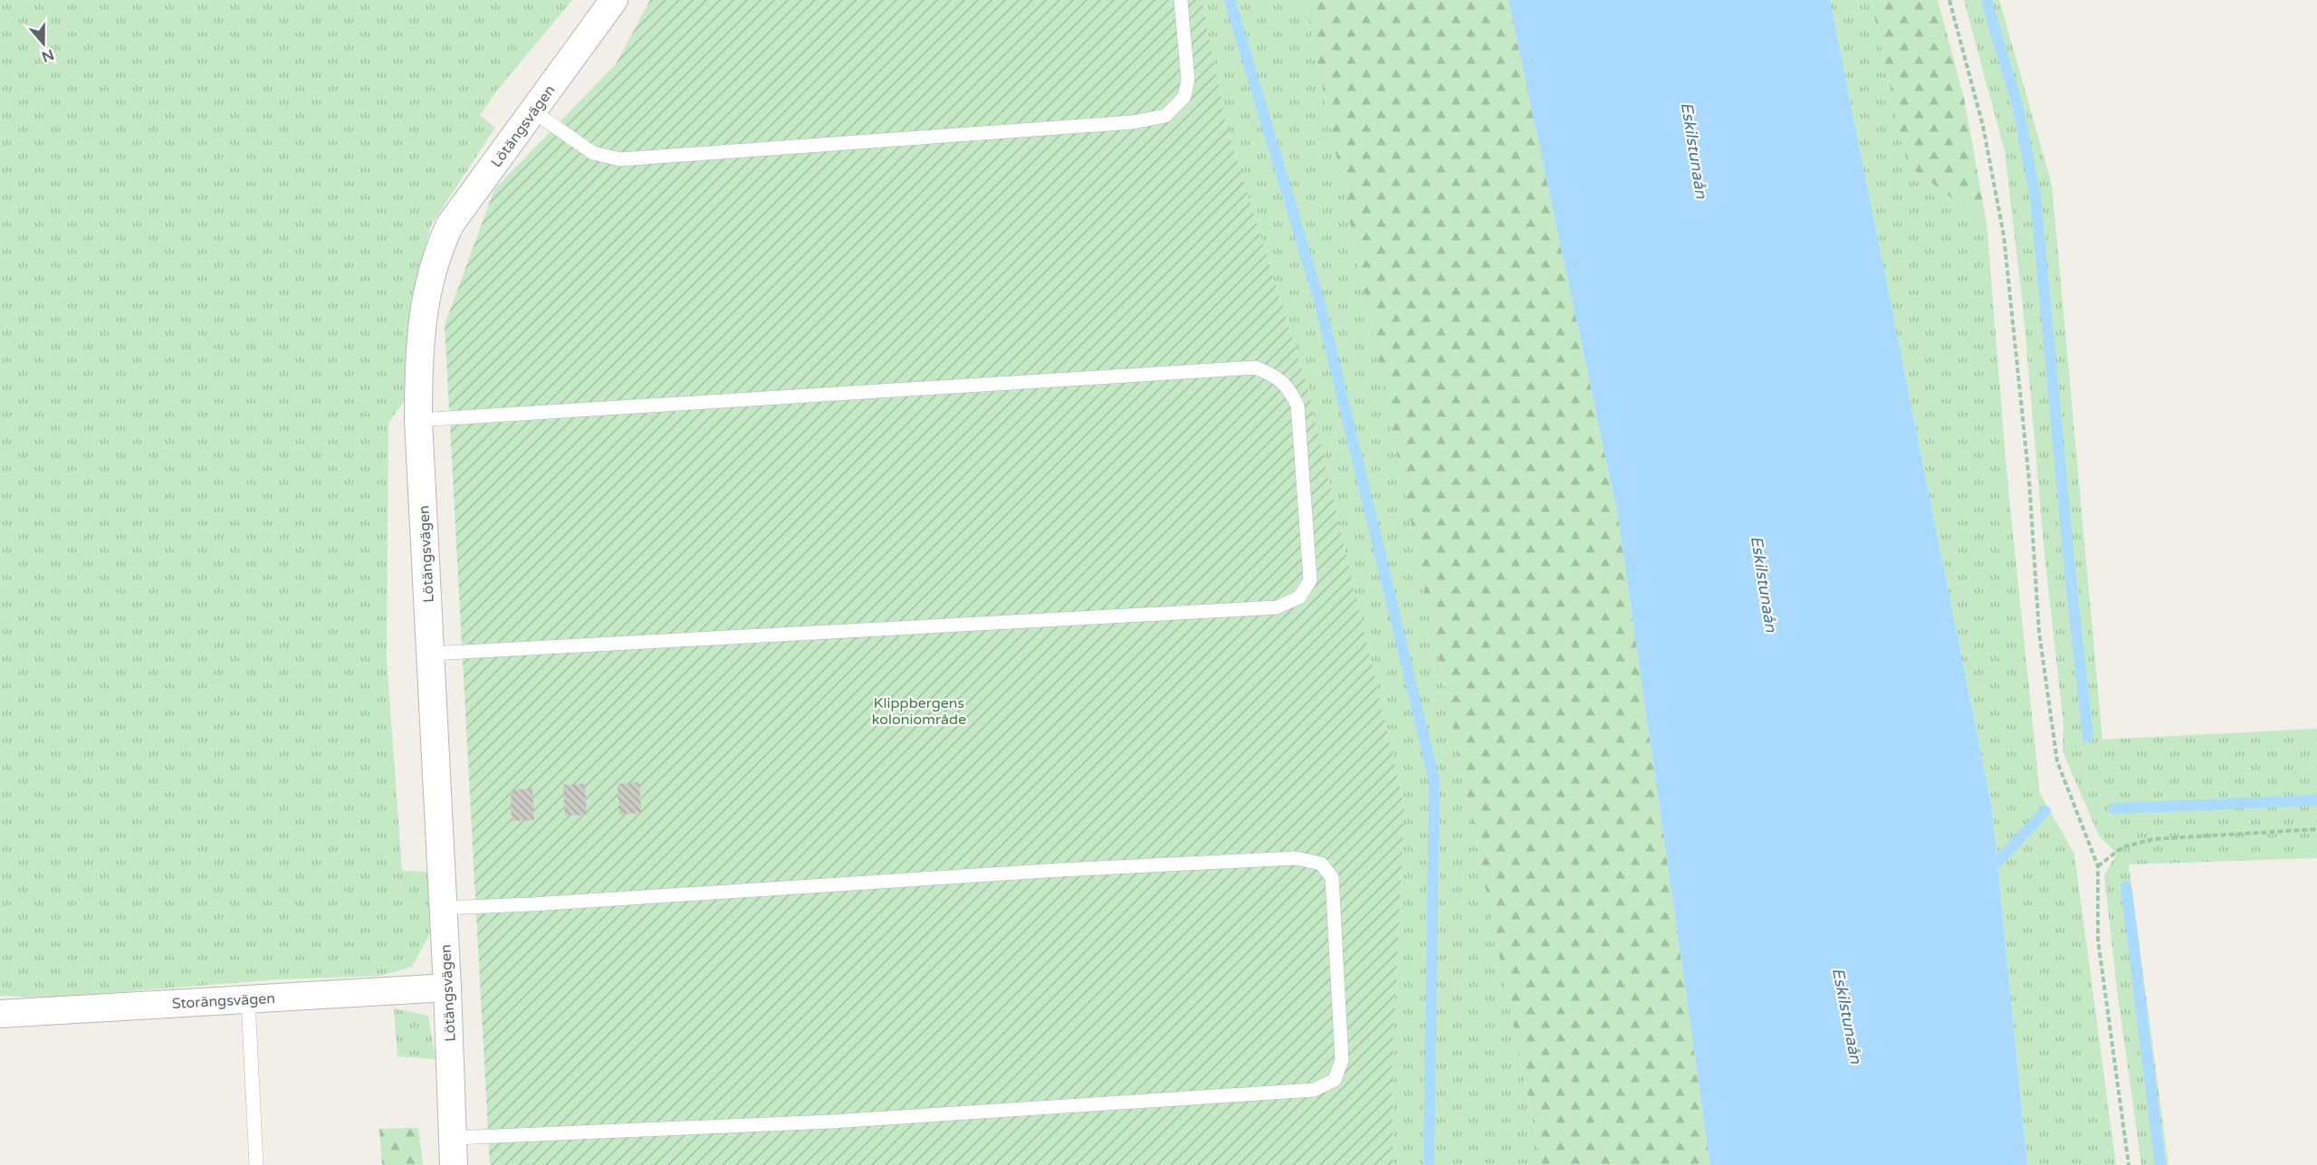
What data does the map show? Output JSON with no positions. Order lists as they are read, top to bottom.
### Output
{
  "streets": {
    "street": ["Lötängsvägen", "Storängsvägen"]
  },
  "crossings": [
    ["Lötängsvägen", "Storängsvägen"]
  ],
  "water": ["Eskilstunaån"],
  "parks": ["Klippbergens koloniområde"],
  "north": "bottom"
}
